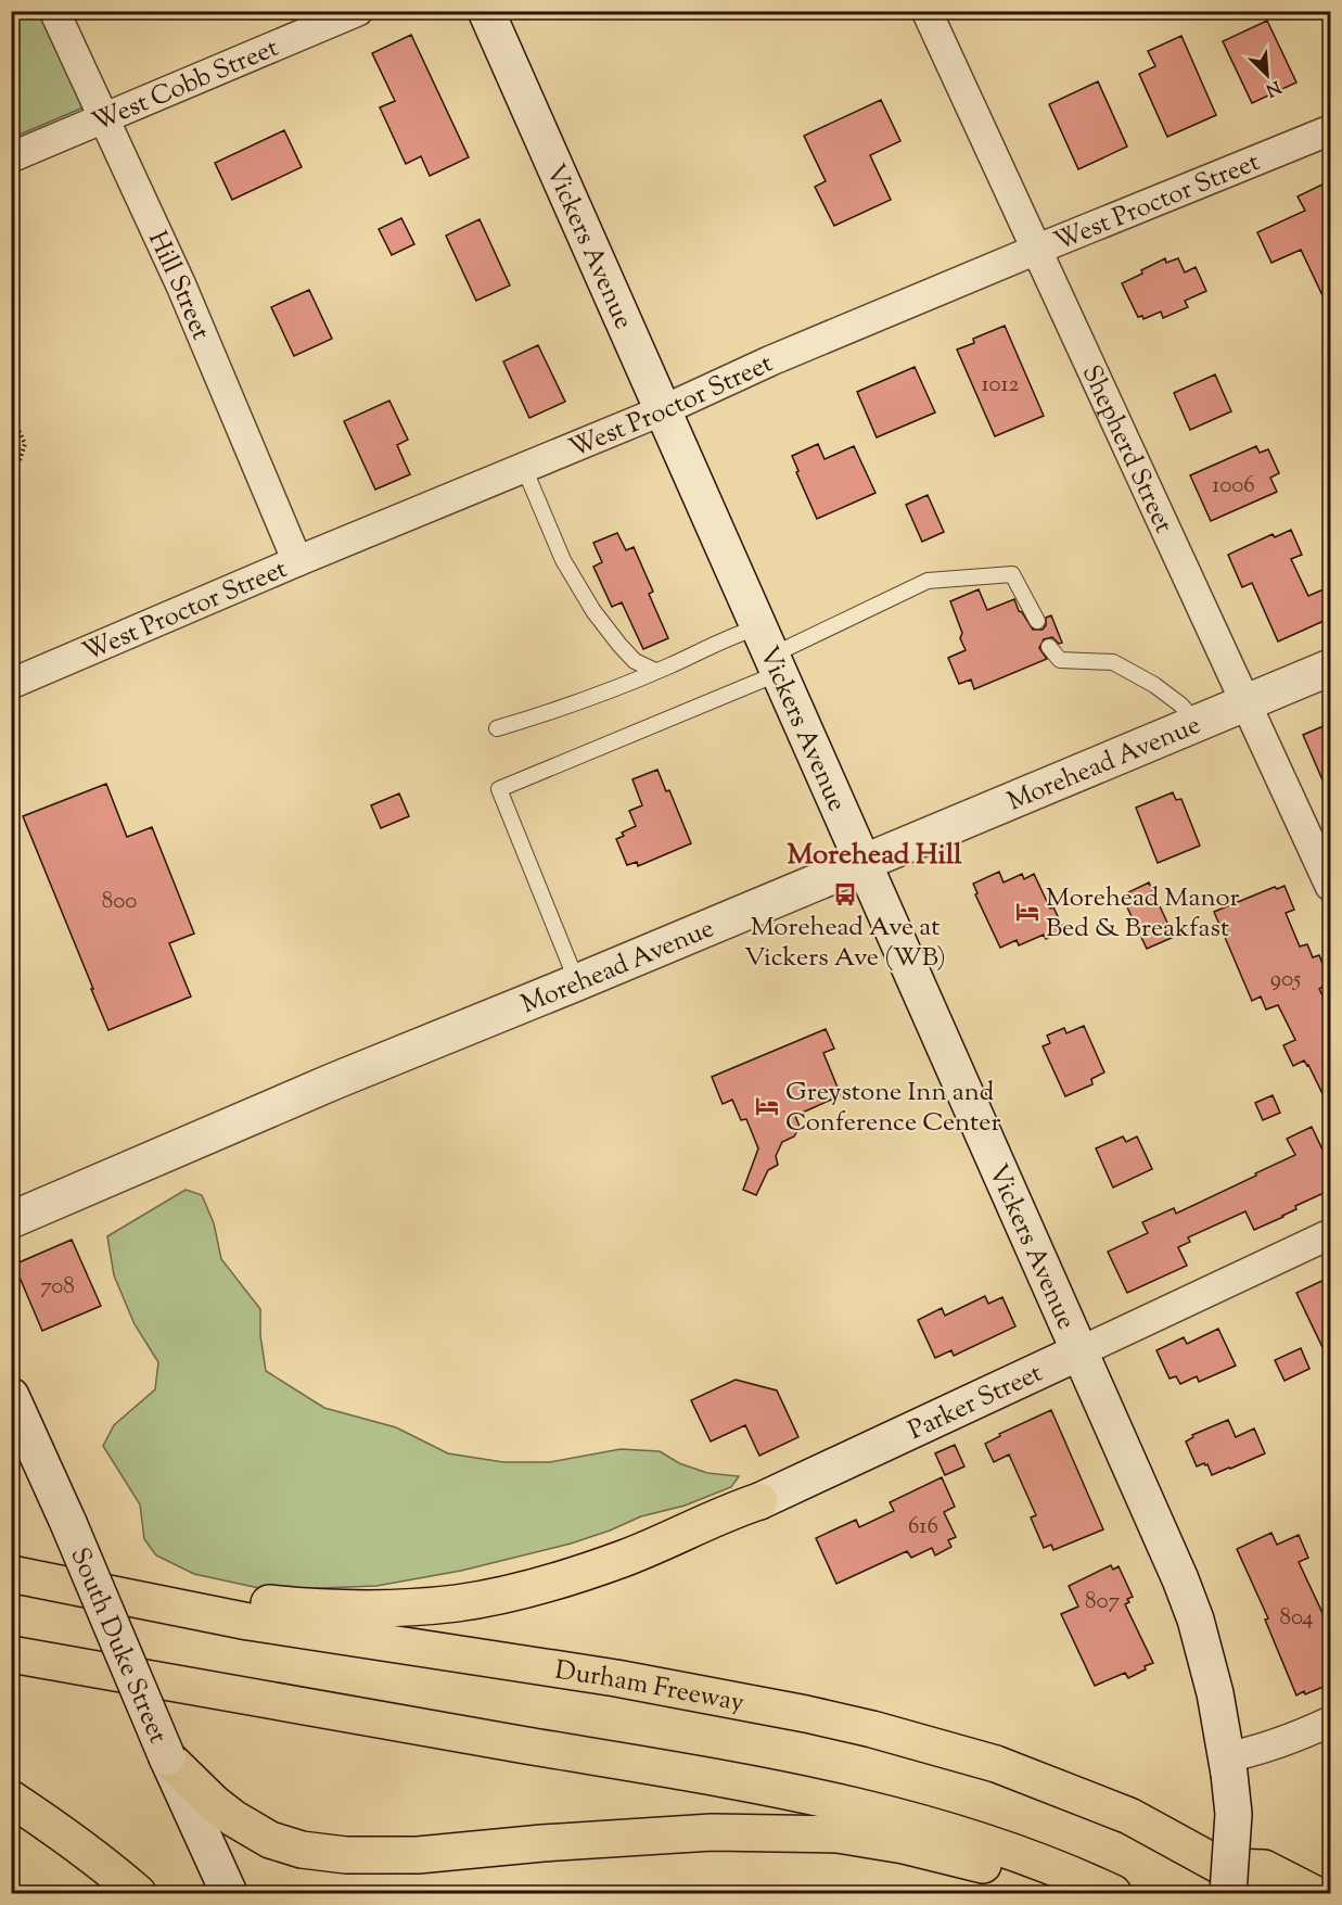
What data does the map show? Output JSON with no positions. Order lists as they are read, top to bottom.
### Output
{
  "streets": {
    "highway": ["Durham Freeway"],
    "main road": [
      "Vickers Avenue",
      "Morehead Avenue",
      "Parker Street",
      "South Duke Street"
    ],
    "street": [
      "West Cobb Street",
      "West Proctor Street",
      "Hill Street",
      "Shepherd Street"
    ]
  },
  "crossings": [
    ["West Cobb Street", "Hill Street"],
    ["West Proctor Street", "Vickers Avenue"],
    ["West Proctor Street", "Hill Street"],
    ["West Proctor Street", "Shepherd Street"],
    ["Vickers Avenue", "Morehead Avenue"],
    ["Vickers Avenue", "Parker Street"],
    ["Vickers Avenue", "Durham Freeway"],
    ["Shepherd Street", "Morehead Avenue"]
  ],
  "districts": ["Morehead Hill"],
  "places": {
    "bus stop": ["Morehead Ave at Vickers Ave (WB)"],
    "hotel": ["Morehead Manor Bed & Breakfast", "Greystone Inn and Conference Center"]
  },
  "house_numbers": [
    "1012",
    "1006",
    "800",
    "905",
    "708",
    "616",
    "807",
    "804"
  ],
  "north": "bottom right"
}
